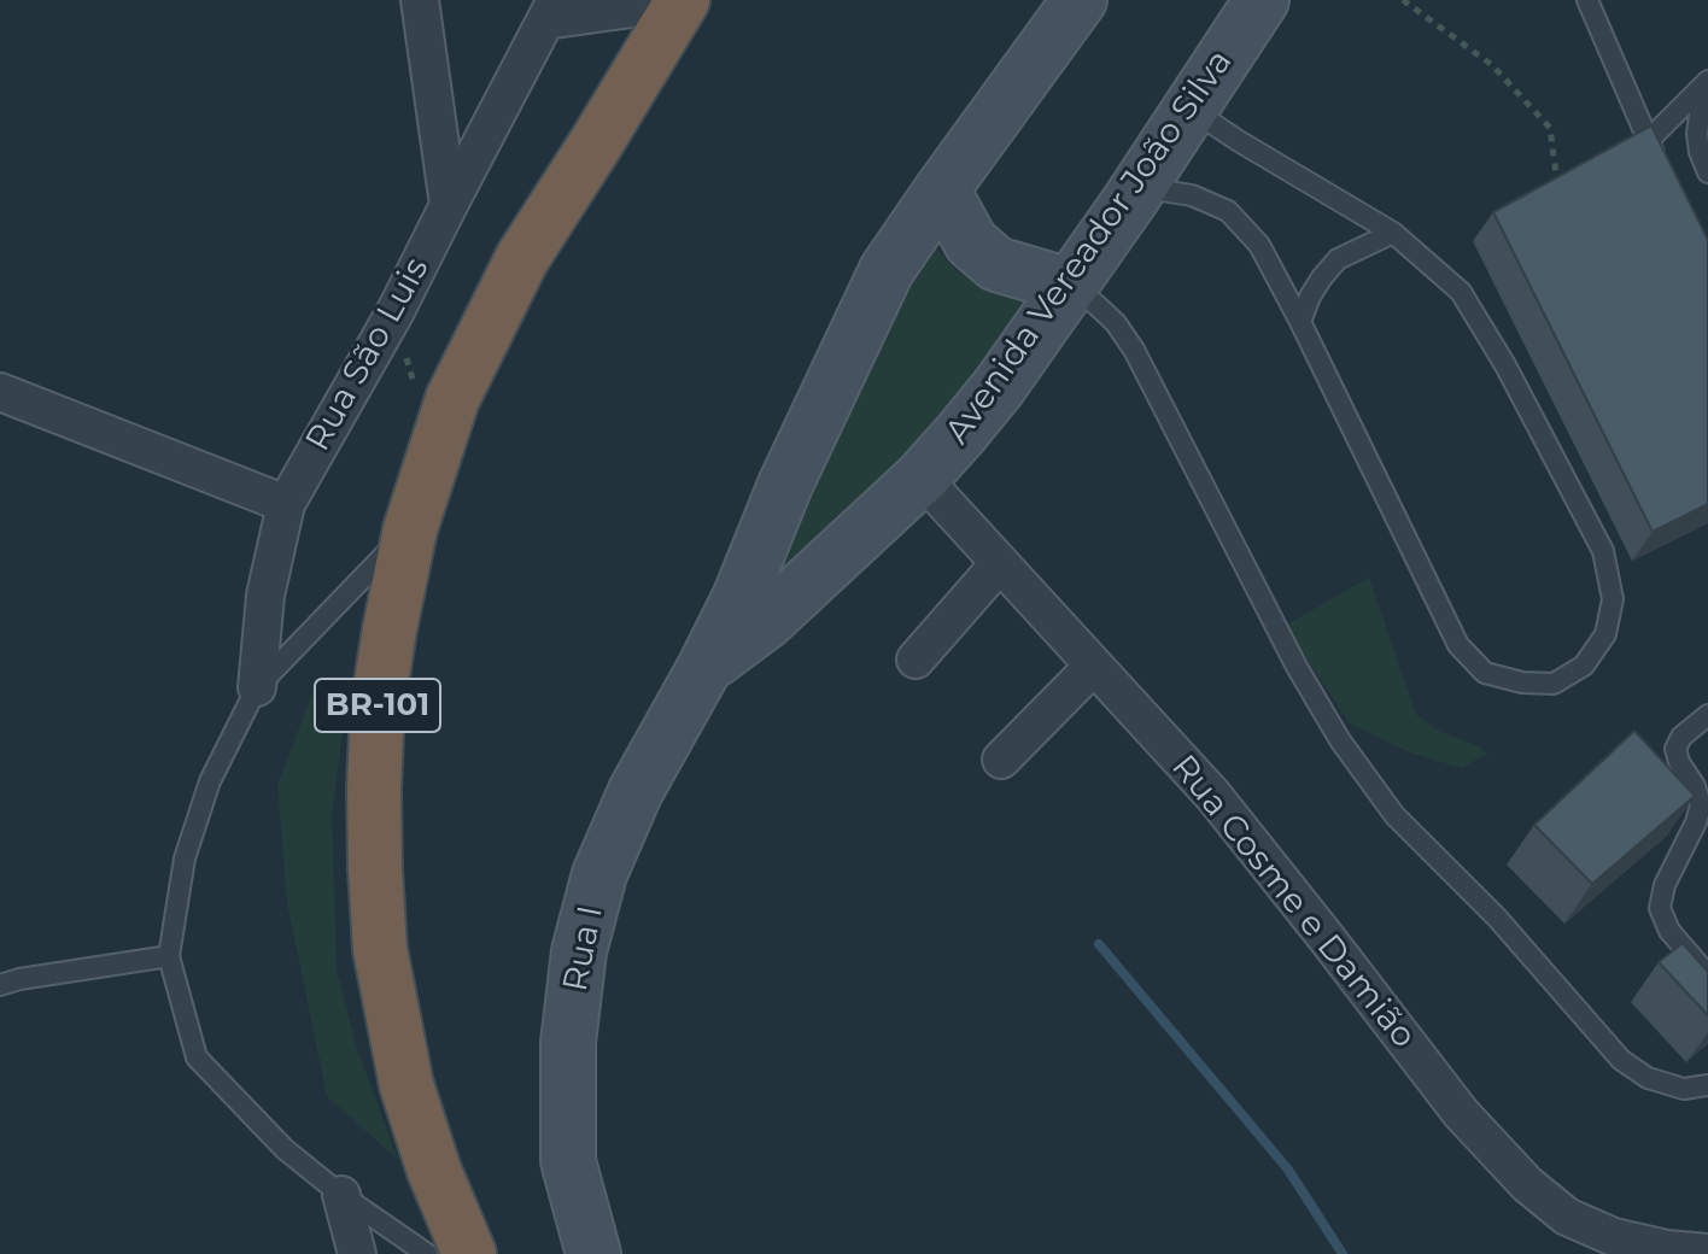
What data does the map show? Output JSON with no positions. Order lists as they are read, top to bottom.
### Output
{
  "streets": {
    "highway": ["BR-101"],
    "street": [
      "Avenida Vereador João Silva",
      "Rua São Luis",
      "Rua Cosme e Damião",
      "Rua I"
    ]
  },
  "crossings": [
    ["Avenida Vereador João Silva", "Rua Cosme e Damião"],
    ["Avenida Vereador João Silva", "Rua I"]
  ]
}
